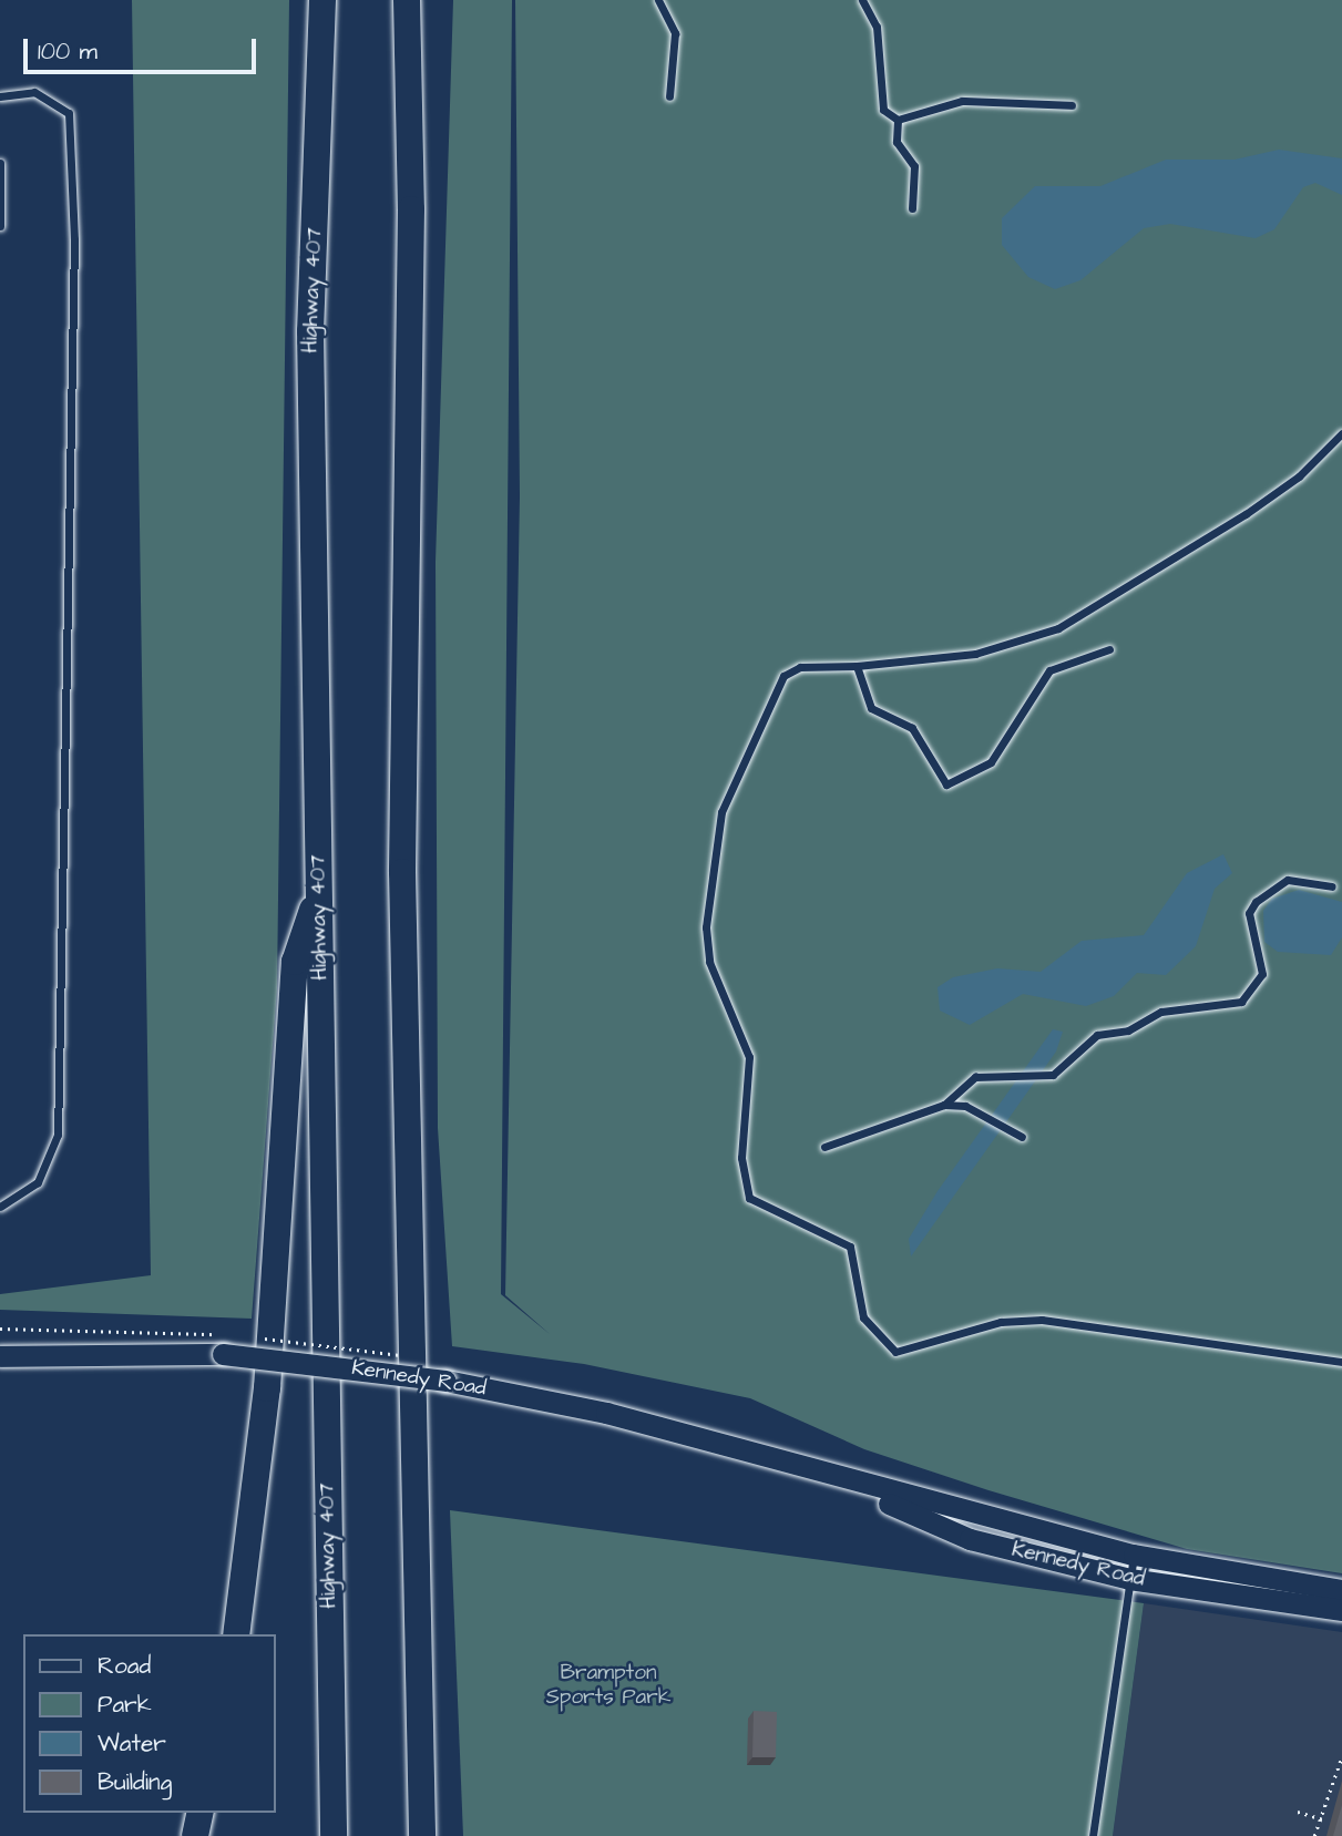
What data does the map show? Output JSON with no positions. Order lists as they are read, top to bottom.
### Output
{
  "streets": {
    "highway": ["Highway 407"],
    "main road": ["Kennedy Road"]
  },
  "parks": ["Brampton Sports Park"],
  "legend": [
    "Road",
    "Park",
    "Water",
    "Building"
  ],
  "scale_bar": "100 m"
}
